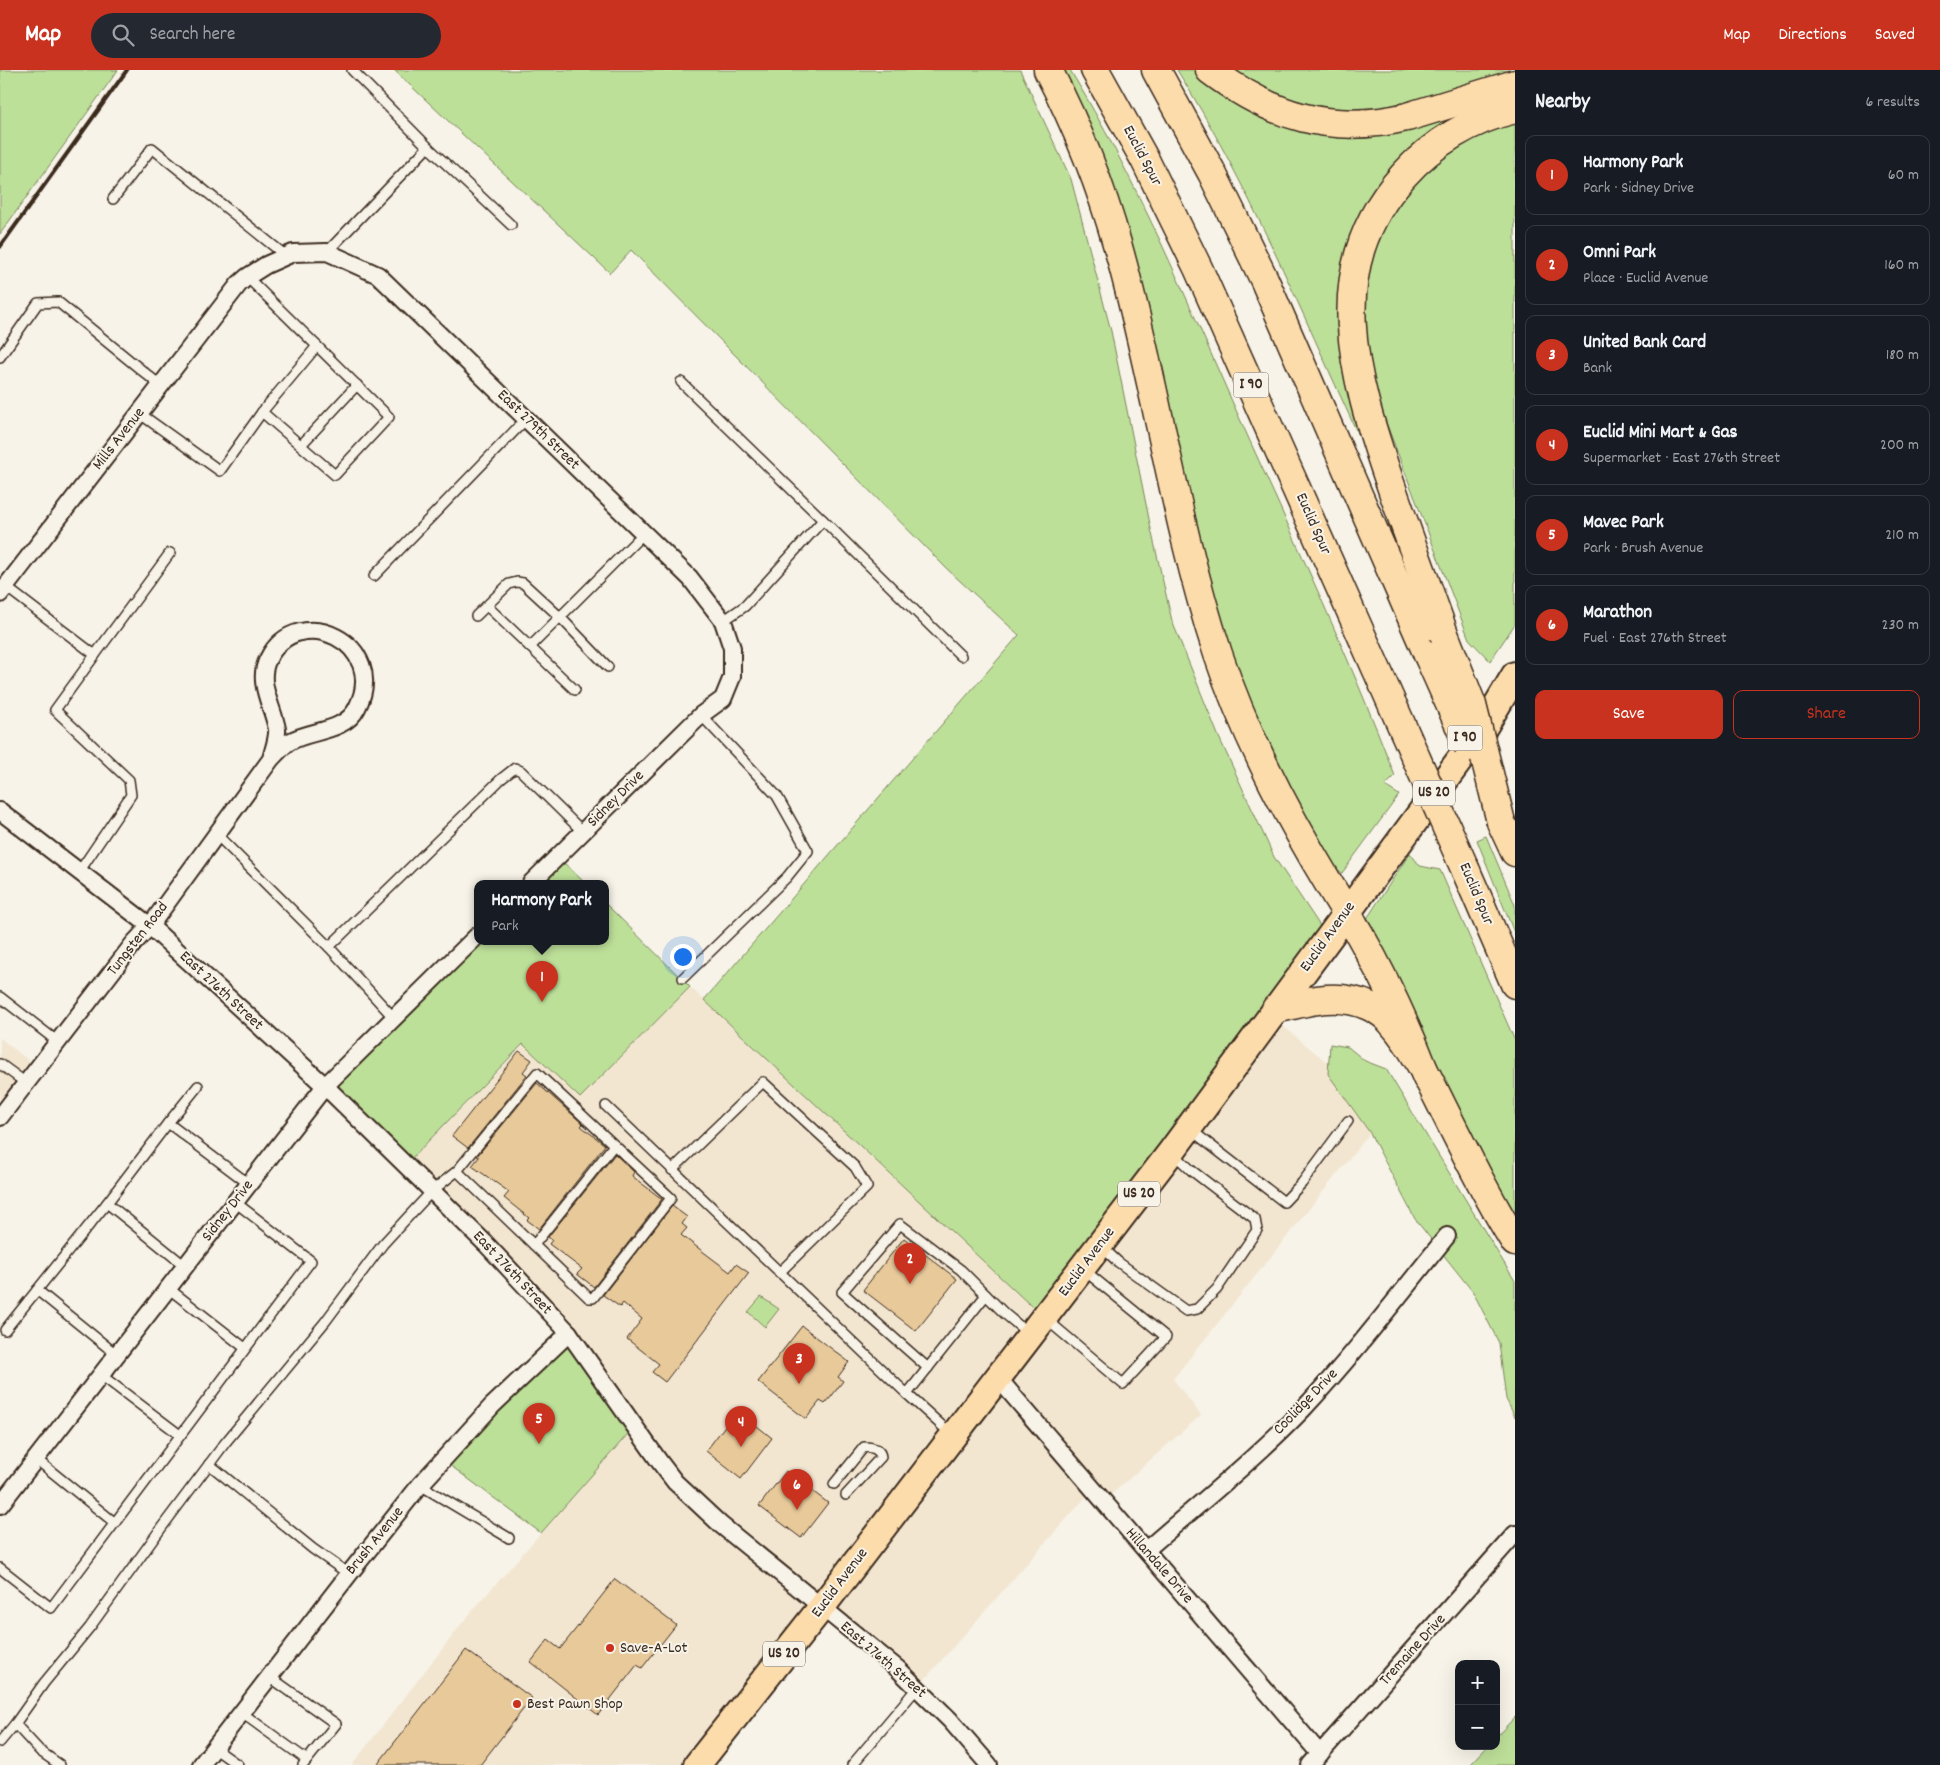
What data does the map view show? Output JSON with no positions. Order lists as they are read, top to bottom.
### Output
{
  "streets": {
    "highway": ["Euclid Spur", "I 90"],
    "main road": ["US 20", "Euclid Avenue"],
    "street": [
      "East 279th Street",
      "Mills Avenue",
      "Sidney Drive",
      "Tungsten Road",
      "East 276th Street",
      "Coolidge Drive",
      "Brush Avenue",
      "Hillandale Drive",
      "Tremaine Drive"
    ]
  },
  "crossings": [
    ["East 279th Street", "Mills Avenue"],
    ["East 279th Street", "Sidney Drive"],
    ["Sidney Drive", "East 276th Street"],
    ["Euclid Avenue", "East 276th Street"],
    ["Euclid Avenue", "Hillandale Drive"],
    ["Tungsten Road", "East 276th Street"],
    ["East 276th Street", "Brush Avenue"],
    ["Coolidge Drive", "Hillandale Drive"],
    ["Hillandale Drive", "Tremaine Drive"]
  ],
  "places": ["Save-A-Lot", "Best Pawn Shop"],
  "page": {
    "header": "Map",
    "search": "Search here",
    "nav": ["Map", "Directions", "Saved"],
    "heading": ["Nearby", "6 results"],
    "list": [
      {
        "mark": "1",
        "name": "Harmony Park",
        "note": "Park · Sidney Drive",
        "value": "60 m"
      },
      {
        "mark": "2",
        "name": "Omni Park",
        "note": "Place · Euclid Avenue",
        "value": "160 m"
      },
      {
        "mark": "3",
        "name": "United Bank Card",
        "note": "Bank",
        "value": "180 m"
      },
      {
        "mark": "4",
        "name": "Euclid Mini Mart & Gas",
        "note": "Supermarket · East 276th Street",
        "value": "200 m"
      },
      {
        "mark": "5",
        "name": "Mavec Park",
        "note": "Park · Brush Avenue",
        "value": "210 m"
      },
      {
        "mark": "6",
        "name": "Marathon",
        "note": "Fuel · East 276th Street",
        "value": "230 m"
      }
    ],
    "buttons": ["Save", "Share"],
    "popup": ["Harmony Park", "Park"],
    "pins": [
      "1",
      "2",
      "3",
      "5",
      "4",
      "6"
    ],
    "map_buttons": ["+", "−"]
  }
}
